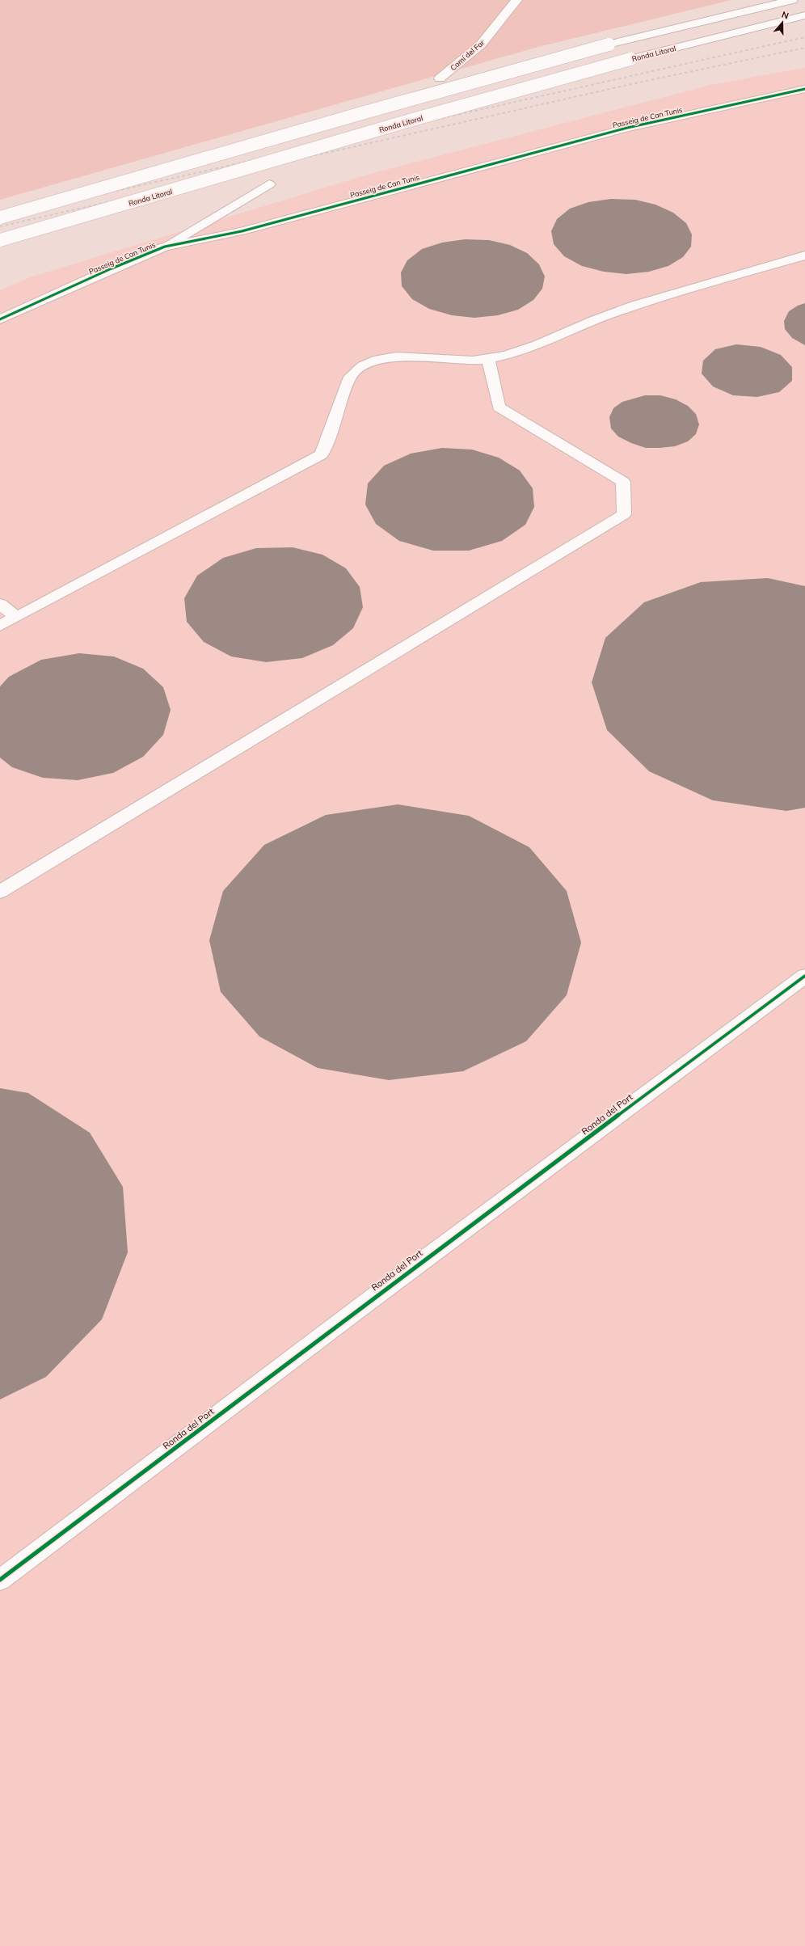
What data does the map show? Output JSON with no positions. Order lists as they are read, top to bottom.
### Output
{
  "streets": {
    "main road": [
      "Ronda Litoral",
      "Camí del Far",
      "Passeig de Can Tunis",
      "Ronda del Port"
    ]
  },
  "north": "top"
}
